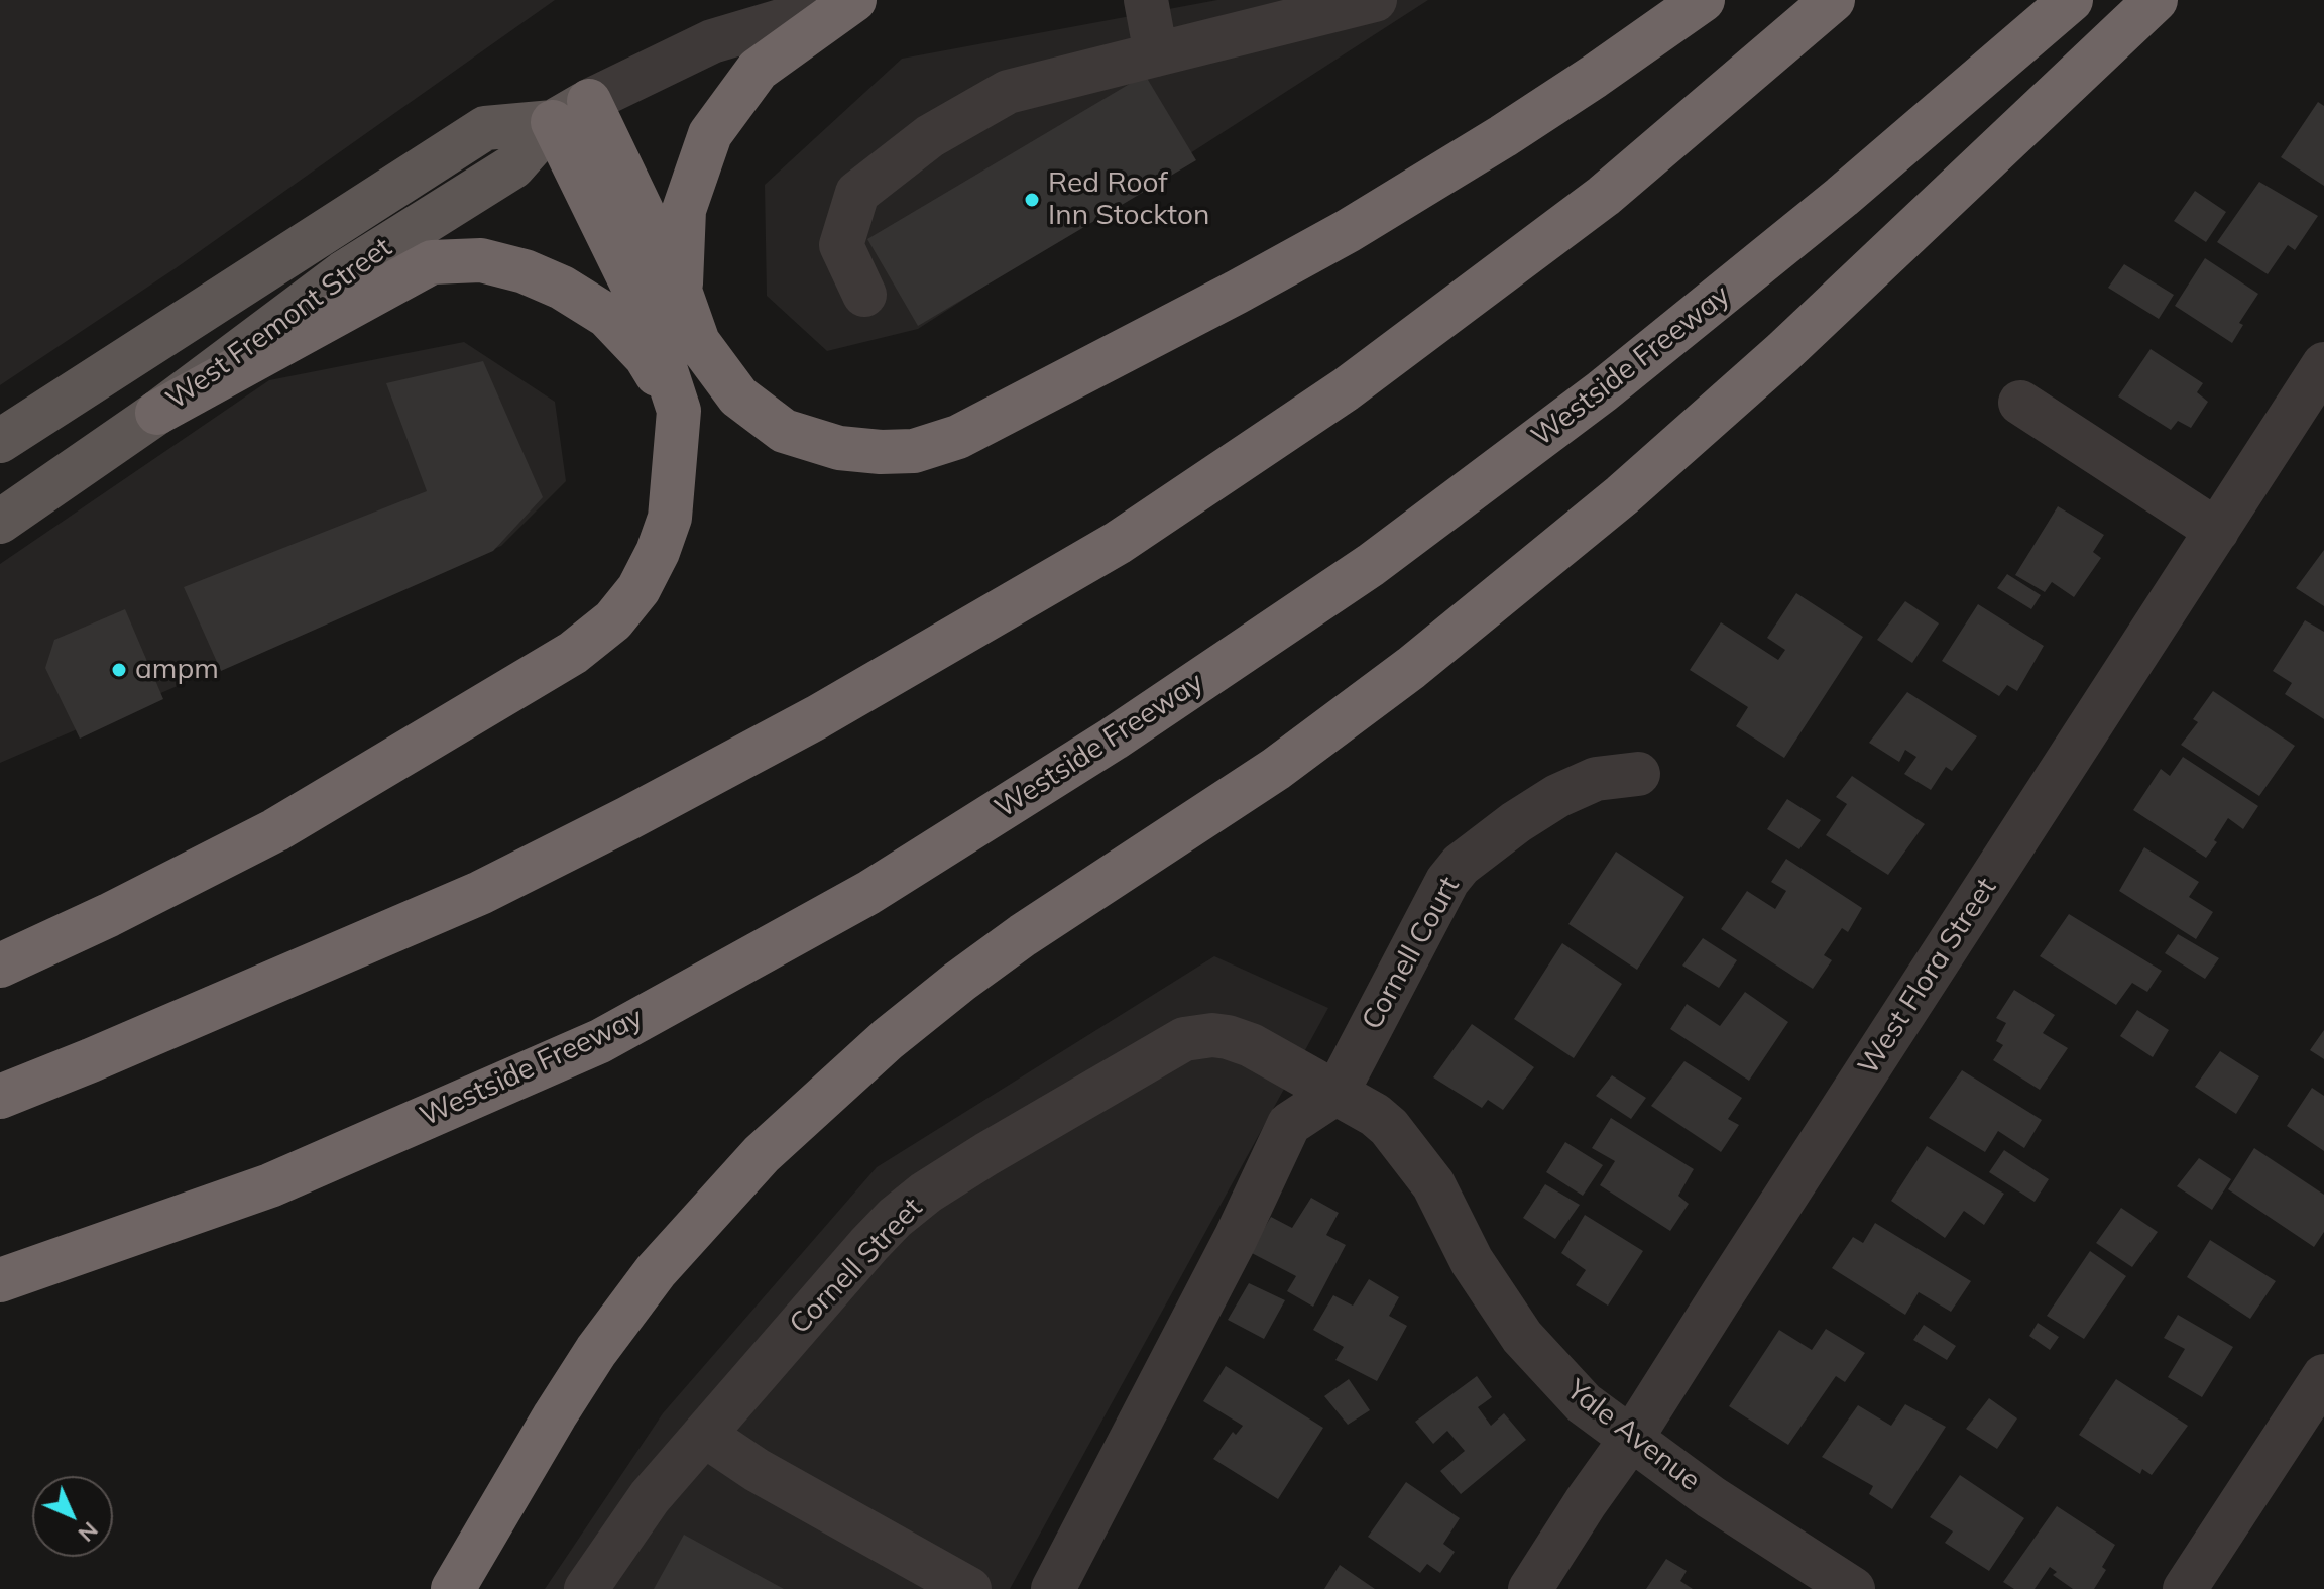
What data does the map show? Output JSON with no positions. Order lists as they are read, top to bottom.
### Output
{
  "streets": {
    "highway": ["Westside Freeway"],
    "main road": ["West Fremont Street"],
    "street": [
      "Cornell Court",
      "West Flora Street",
      "Cornell Street",
      "Yale Avenue"
    ]
  },
  "crossings": [
    ["Cornell Court", "Cornell Street"],
    ["Cornell Court", "Yale Avenue"],
    ["West Flora Street", "Yale Avenue"],
    ["Cornell Street", "Yale Avenue"]
  ],
  "places": ["Red Roof Inn Stockton", "ampm"],
  "north": "bottom right"
}
